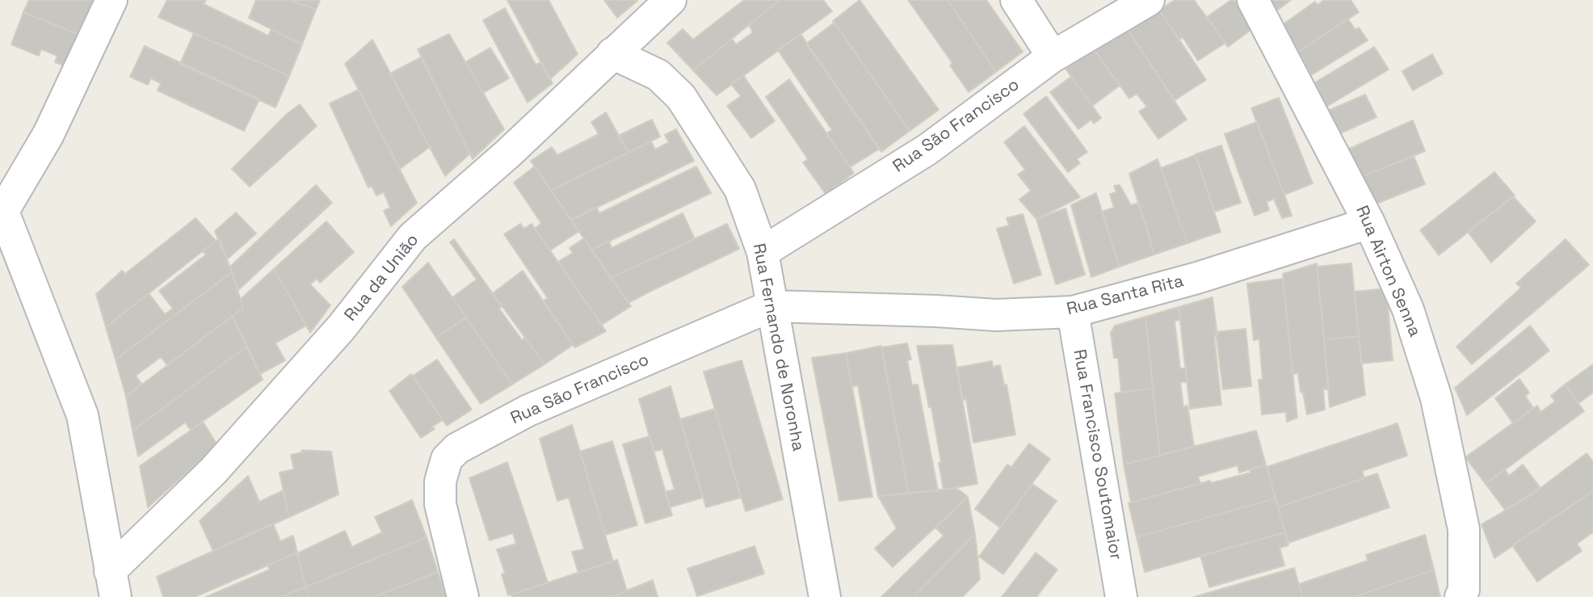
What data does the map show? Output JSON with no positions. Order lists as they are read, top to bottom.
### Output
{
  "streets": {
    "street": [
      "Rua São Francisco",
      "Rua Airton Senna",
      "Rua da União",
      "Rua Santa Rita",
      "Rua Fernando de Noronha",
      "Rua Francisco Soutomaior"
    ]
  },
  "crossings": [
    ["Rua São Francisco", "Rua Santa Rita"],
    ["Rua São Francisco", "Rua Fernando de Noronha"],
    ["Rua Airton Senna", "Rua Santa Rita"],
    ["Rua da União", "Rua Fernando de Noronha"],
    ["Rua Santa Rita", "Rua Fernando de Noronha"],
    ["Rua Santa Rita", "Rua Francisco Soutomaior"]
  ]
}
